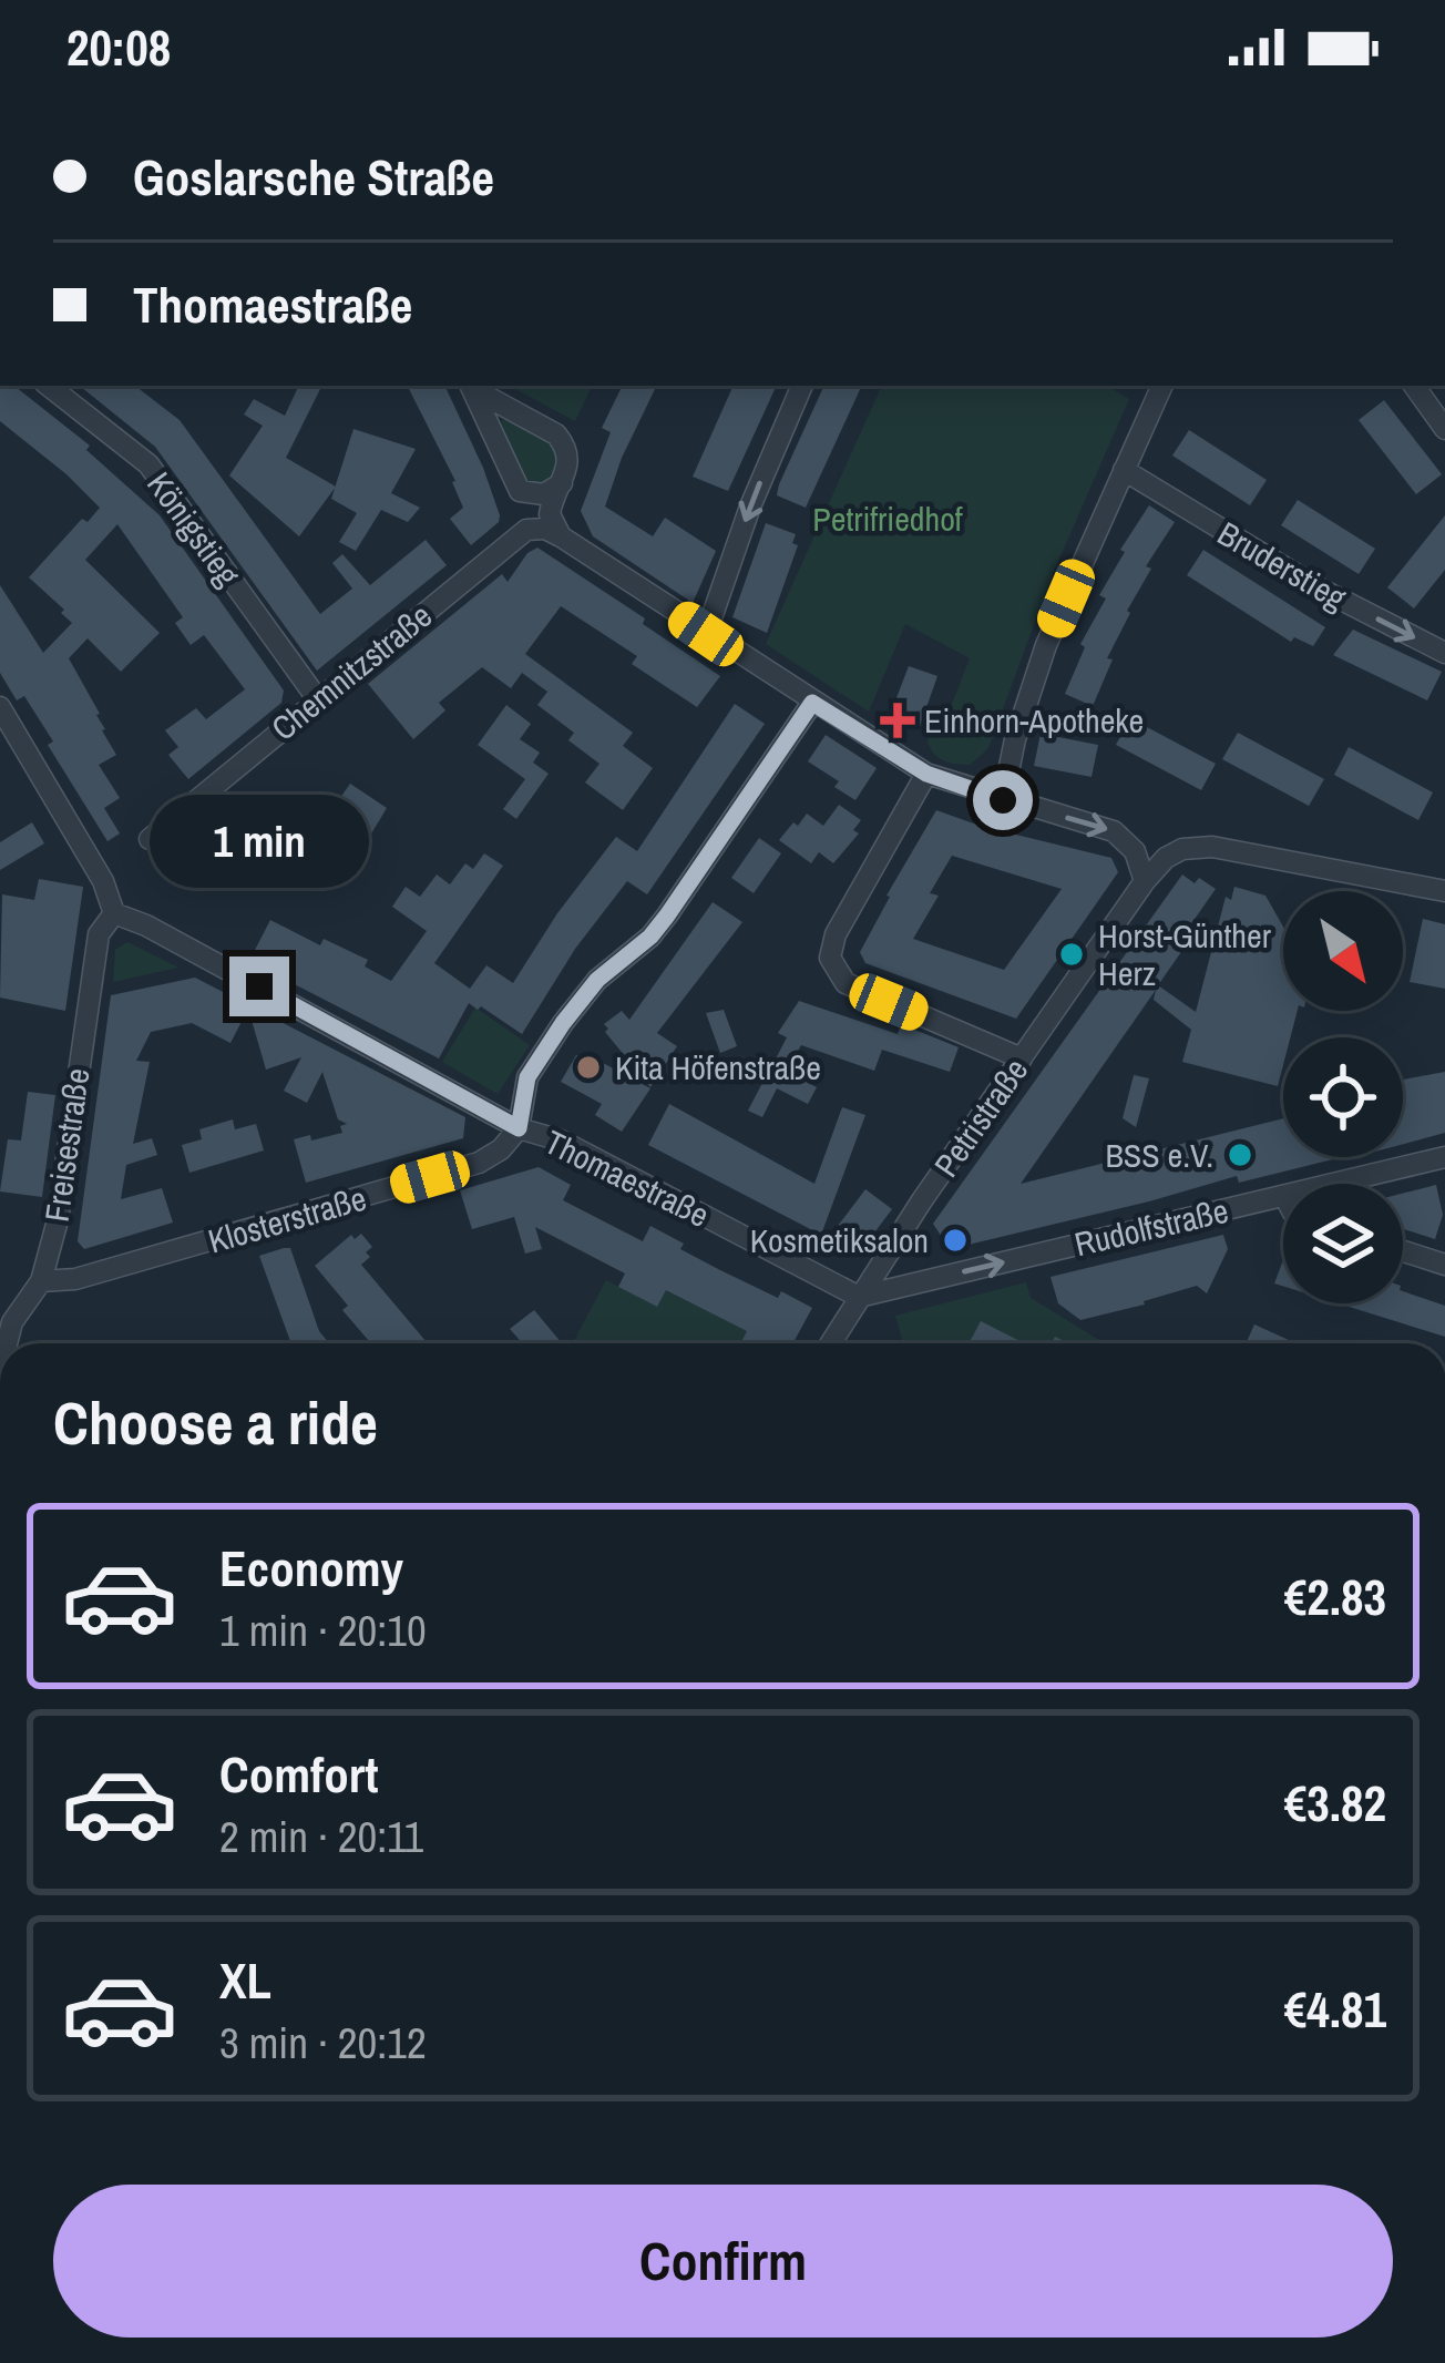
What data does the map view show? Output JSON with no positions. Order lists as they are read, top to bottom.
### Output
{
  "streets": {
    "street": [
      "Königstieg",
      "Bruderstieg",
      "Chemnitzstraße",
      "Petristraße",
      "Freisestraße",
      "Thomaestraße",
      "Klosterstraße",
      "Rudolfstraße"
    ]
  },
  "crossings": [
    ["Königstieg", "Chemnitzstraße"],
    ["Petristraße", "Thomaestraße"],
    ["Petristraße", "Rudolfstraße"],
    ["Freisestraße", "Thomaestraße"],
    ["Freisestraße", "Klosterstraße"],
    ["Thomaestraße", "Klosterstraße"],
    ["Thomaestraße", "Rudolfstraße"]
  ],
  "one_way": ["Bruderstieg", "Rudolfstraße"],
  "parks": ["Petrifriedhof"],
  "places": {
    "health": ["Einhorn-Apotheke"],
    "other": [
      "Horst-Günther Herz",
      "Kita Höfenstraße",
      "BSS e.V.",
      "Kosmetiksalon"
    ]
  },
  "north": "bottom right",
  "page": {
    "status": "20:08",
    "banner": ["Goslarsche Straße", "Thomaestraße"],
    "bubble": "1 min",
    "heading": "Choose a ride",
    "list": [
      {
        "name": "Economy",
        "note": "1 min · 20:10",
        "value": "€2.83"
      },
      {
        "name": "Comfort",
        "note": "2 min · 20:11",
        "value": "€3.82"
      },
      {
        "name": "XL",
        "note": "3 min · 20:12",
        "value": "€4.81"
      }
    ],
    "buttons": "Confirm"
  }
}
